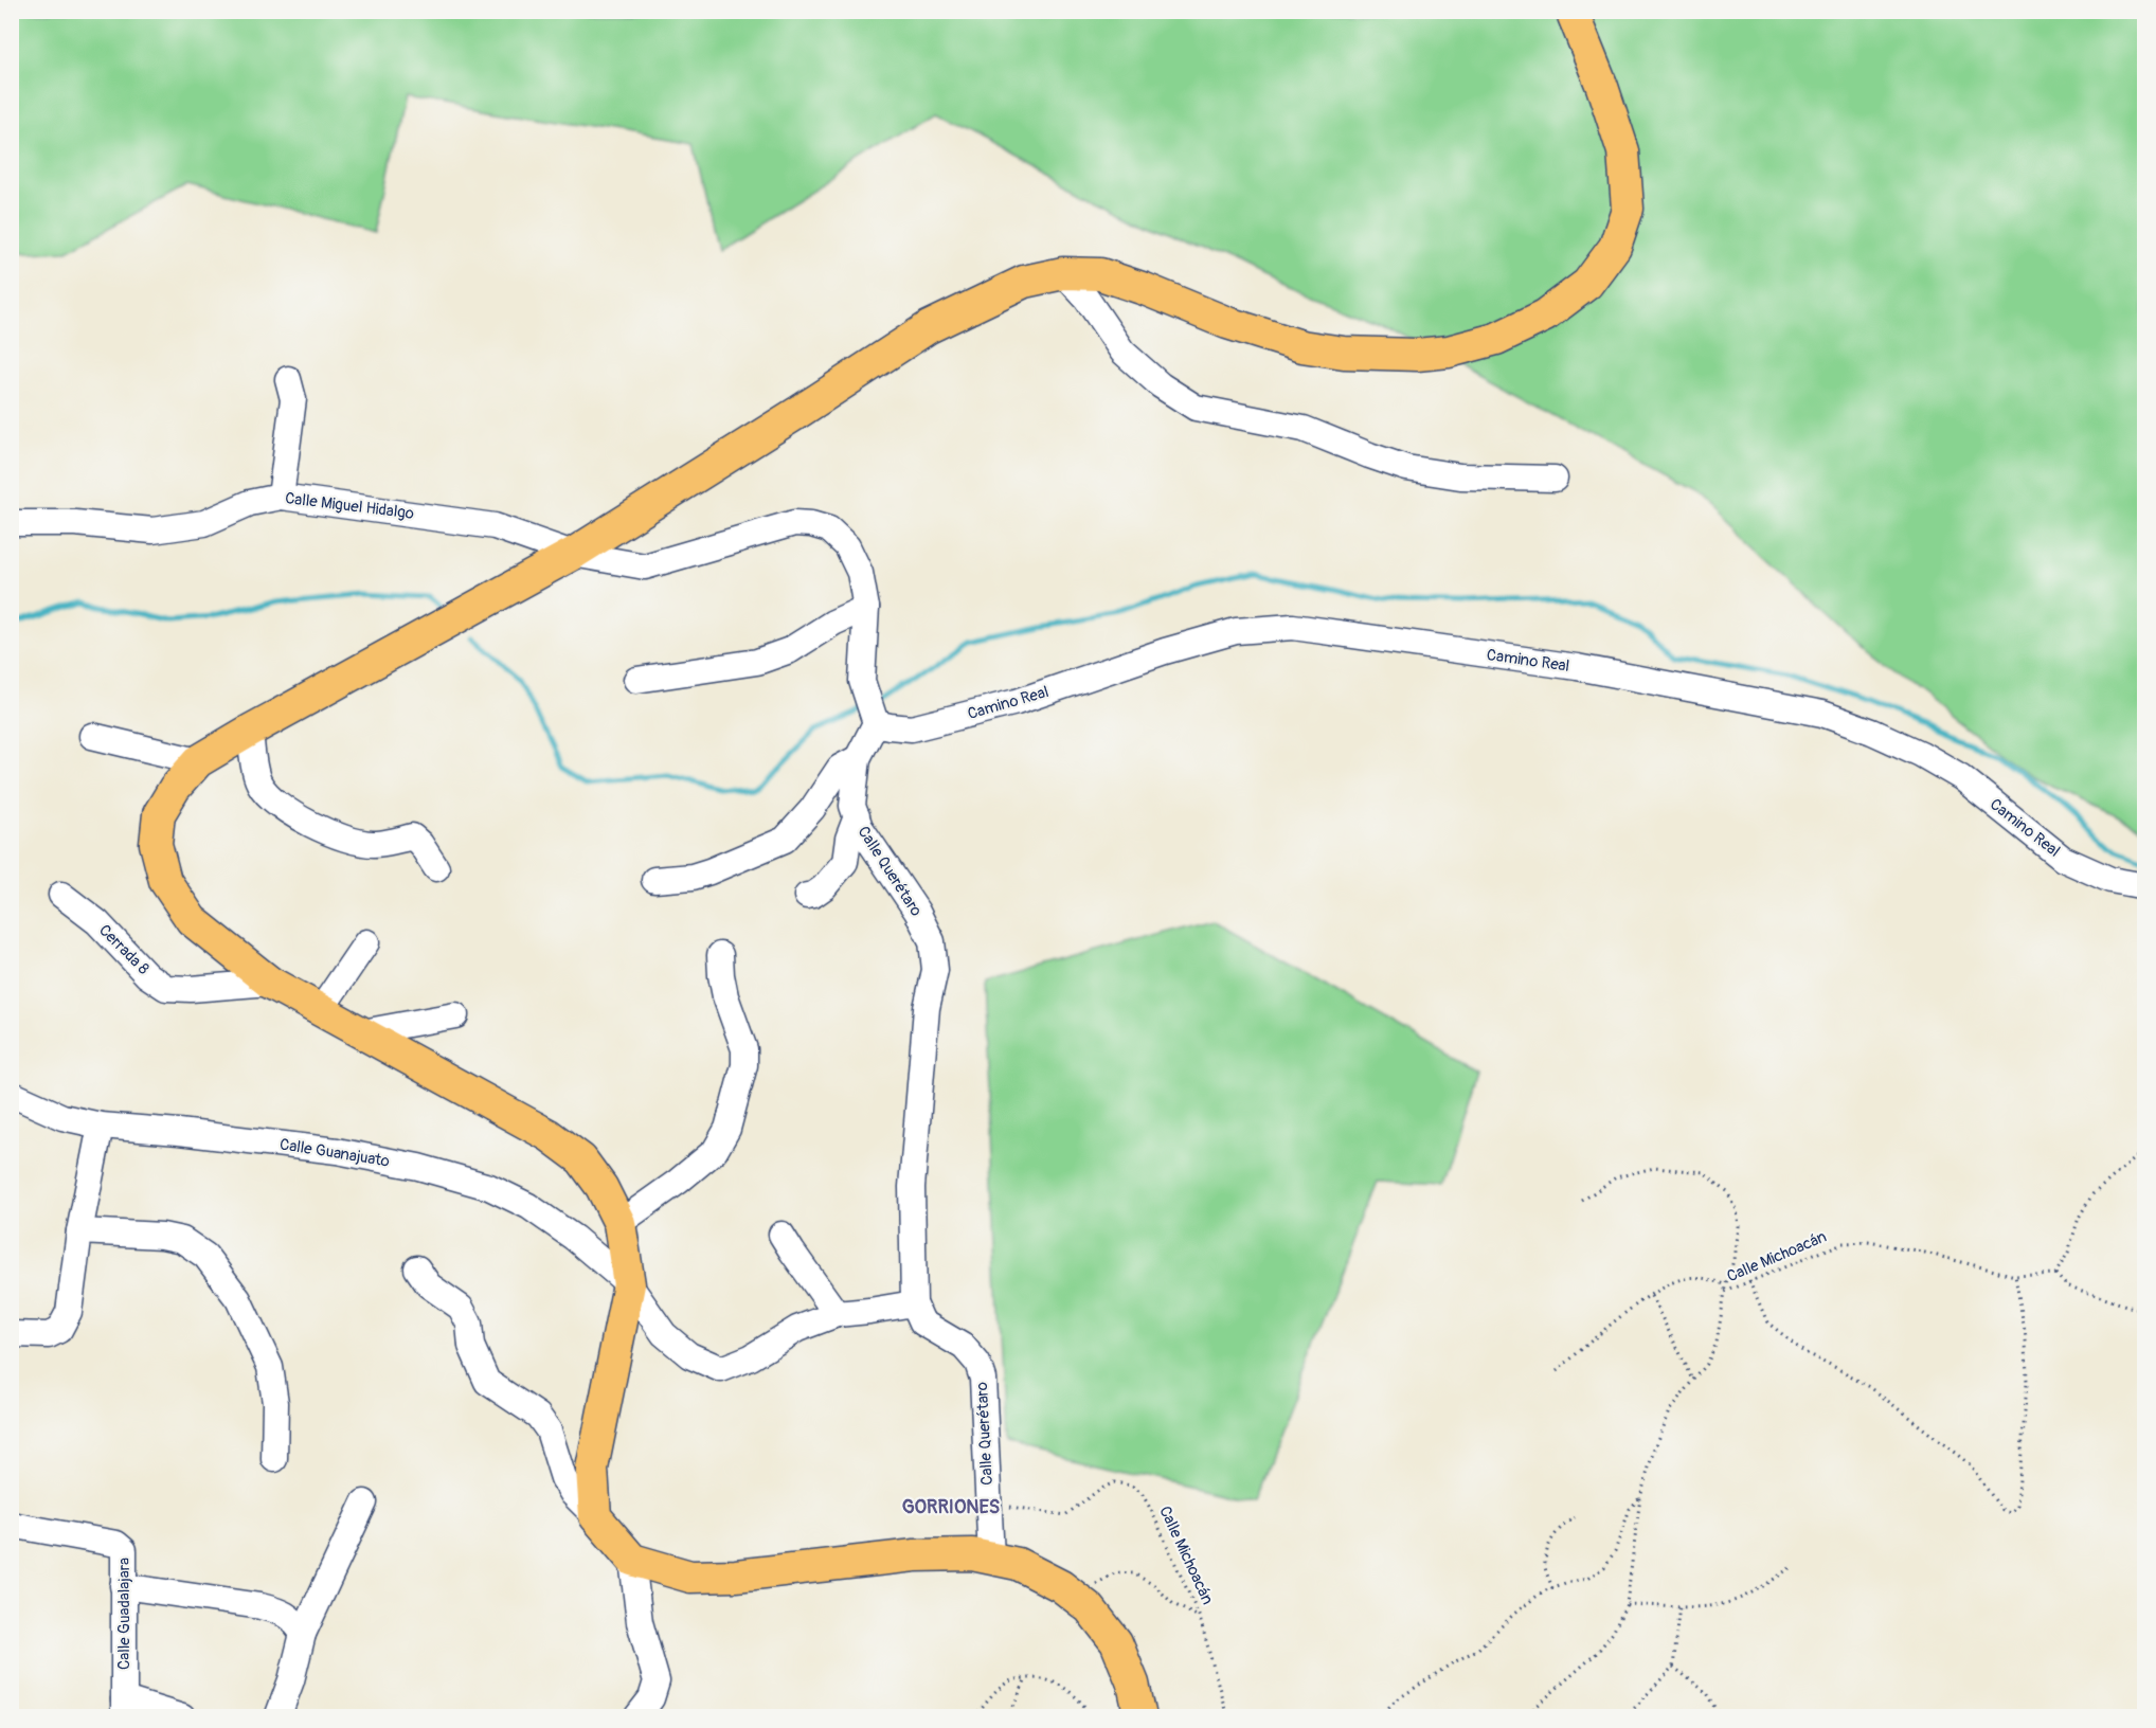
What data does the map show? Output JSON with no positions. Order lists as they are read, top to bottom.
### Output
{
  "streets": {
    "street": [
      "Calle Miguel Hidalgo",
      "Camino Real",
      "Calle Querétaro",
      "Cerrada 8",
      "Calle Guanajuato",
      "Calle Guadalajara"
    ],
    "path": ["Calle Michoacán"]
  },
  "crossings": [
    ["Camino Real", "Calle Querétaro"],
    ["Calle Querétaro", "Calle Michoacán"]
  ],
  "districts": ["GORRIONES"]
}
